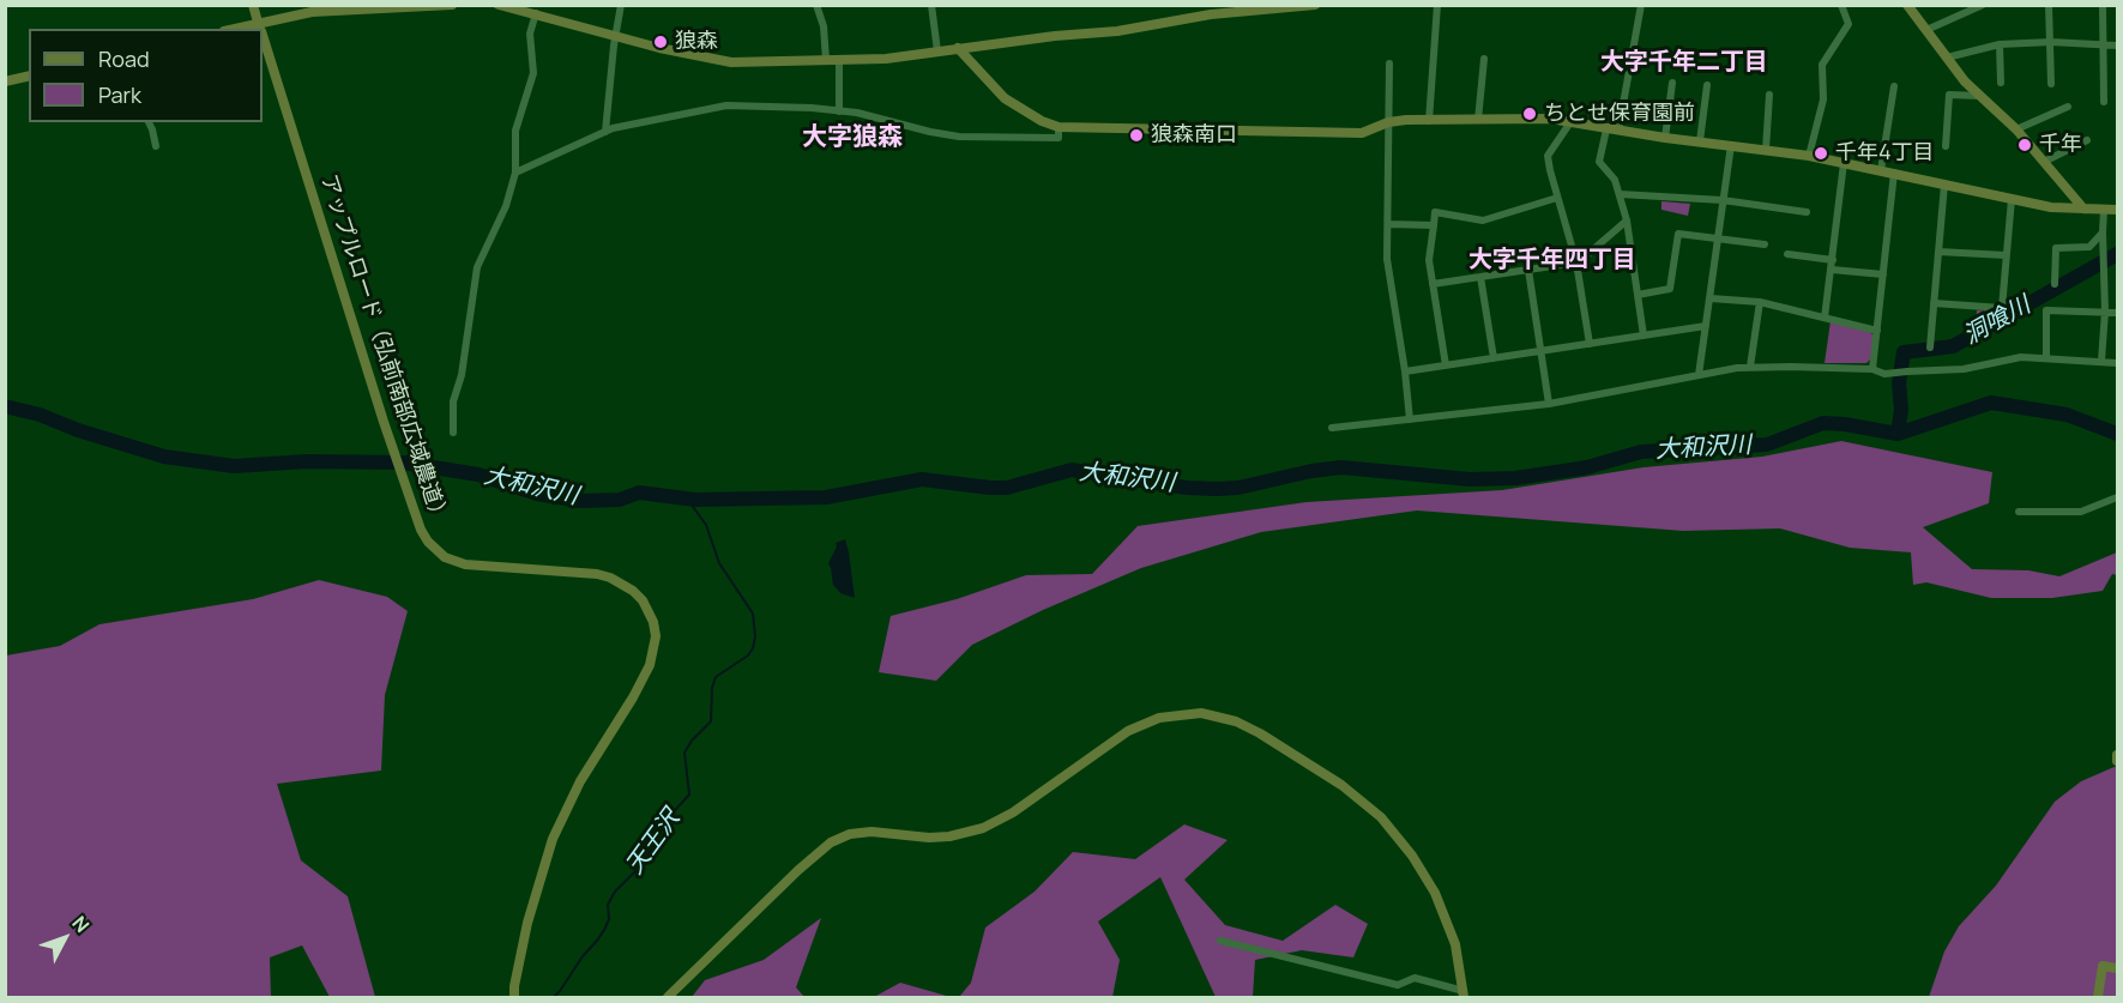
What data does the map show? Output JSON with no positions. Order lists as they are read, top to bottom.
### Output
{
  "streets": {
    "street": ["アップルロード（弘前南部広域農道）"]
  },
  "districts": ["大字千年二丁目", "大字狼森", "大字千年四丁目"],
  "water": ["洞喰川", "大和沢川", "天王沢"],
  "places": [
    "狼森",
    "ちとせ保育園前",
    "狼森南口",
    "千年",
    "千年4丁目"
  ],
  "legend": ["Road", "Park"],
  "north": "top right"
}
